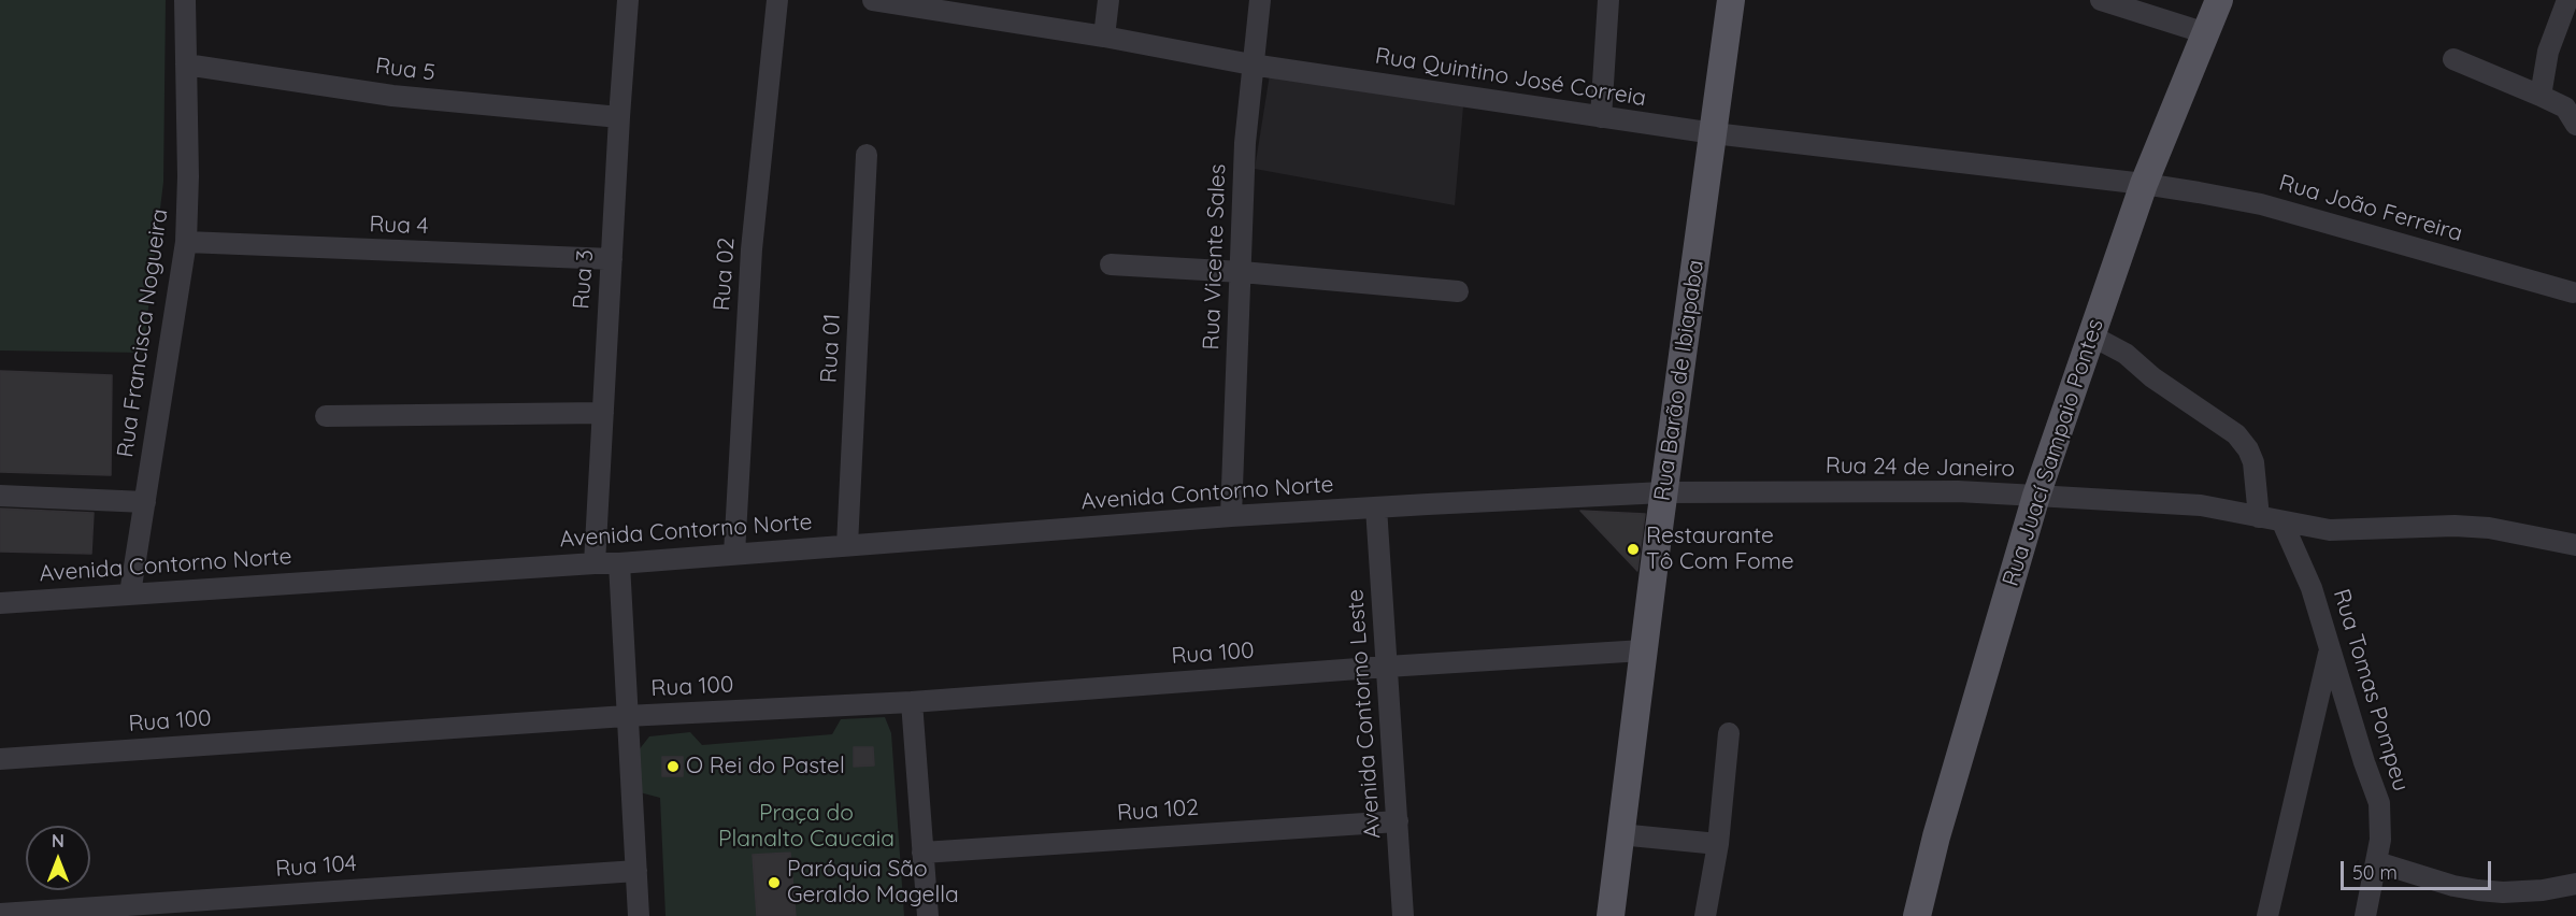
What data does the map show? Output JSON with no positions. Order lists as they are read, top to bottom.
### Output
{
  "streets": {
    "main road": ["Rua Barão de Ibiapaba", "Rua Juací Sampaio Pontes"],
    "street": [
      "Rua 5",
      "Rua Quintino José Correia",
      "Rua João Ferreira",
      "Rua 4",
      "Rua Vicente Sales",
      "Rua 02",
      "Rua 3",
      "Rua Francisca Nogueira",
      "Rua 01",
      "Rua 24 de Janeiro",
      "Avenida Contorno Norte",
      "Rua 100",
      "Rua Tomas Pompeu",
      "Avenida Contorno Leste",
      "Rua 102",
      "Rua 104"
    ]
  },
  "crossings": [
    ["Rua 5", "Rua 3"],
    ["Rua 5", "Rua Francisca Nogueira"],
    ["Rua Quintino José Correia", "Rua João Ferreira"],
    ["Rua Quintino José Correia", "Rua Vicente Sales"],
    ["Rua Quintino José Correia", "Rua Barão de Ibiapaba"],
    ["Rua Quintino José Correia", "Rua Juací Sampaio Pontes"],
    ["Rua João Ferreira", "Rua Juací Sampaio Pontes"],
    ["Rua 4", "Rua 3"],
    ["Rua 4", "Rua Francisca Nogueira"],
    ["Rua Vicente Sales", "Avenida Contorno Norte"],
    ["Rua 02", "Avenida Contorno Norte"],
    ["Rua 3", "Avenida Contorno Norte"],
    ["Rua Francisca Nogueira", "Avenida Contorno Norte"],
    ["Rua 01", "Avenida Contorno Norte"],
    ["Rua Barão de Ibiapaba", "Rua 24 de Janeiro"],
    ["Rua Barão de Ibiapaba", "Rua 100"],
    ["Rua Juací Sampaio Pontes", "Rua 24 de Janeiro"],
    ["Rua 24 de Janeiro", "Avenida Contorno Norte"],
    ["Rua 24 de Janeiro", "Rua Tomas Pompeu"],
    ["Rua 24 de Janeiro", "Avenida Contorno Leste"],
    ["Avenida Contorno Norte", "Avenida Contorno Leste"],
    ["Rua 100", "Avenida Contorno Leste"],
    ["Avenida Contorno Leste", "Rua 102"]
  ],
  "parks": ["Praça do Planalto Caucaia"],
  "places": ["Restaurante Tô Com Fome", "O Rei do Pastel", "Paróquia São Geraldo Magella"],
  "scale_bar": "50 m",
  "north": "top"
}
